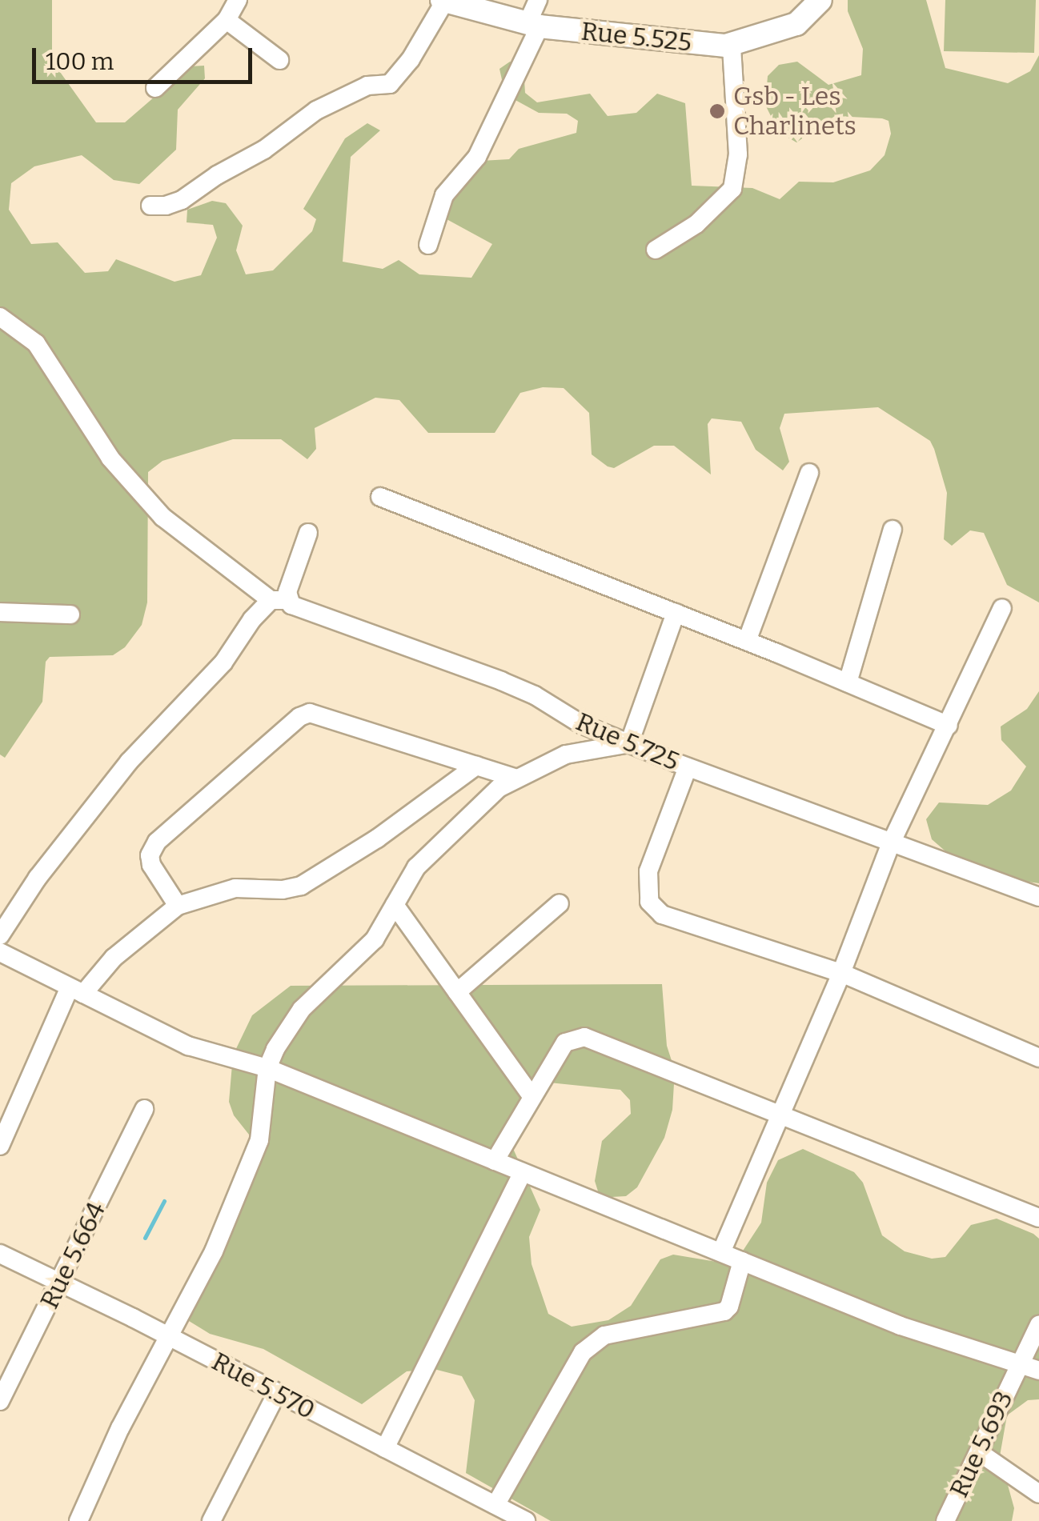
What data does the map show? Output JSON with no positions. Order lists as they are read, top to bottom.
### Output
{
  "streets": {
    "street": [
      "Rue 5.525",
      "Rue 5.725",
      "Rue 5.664",
      "Rue 5.570",
      "Rue 5.693"
    ]
  },
  "crossings": [
    ["Rue 5.664", "Rue 5.570"]
  ],
  "places": ["Gsb - Les Charlinets"],
  "scale_bar": "100 m"
}
